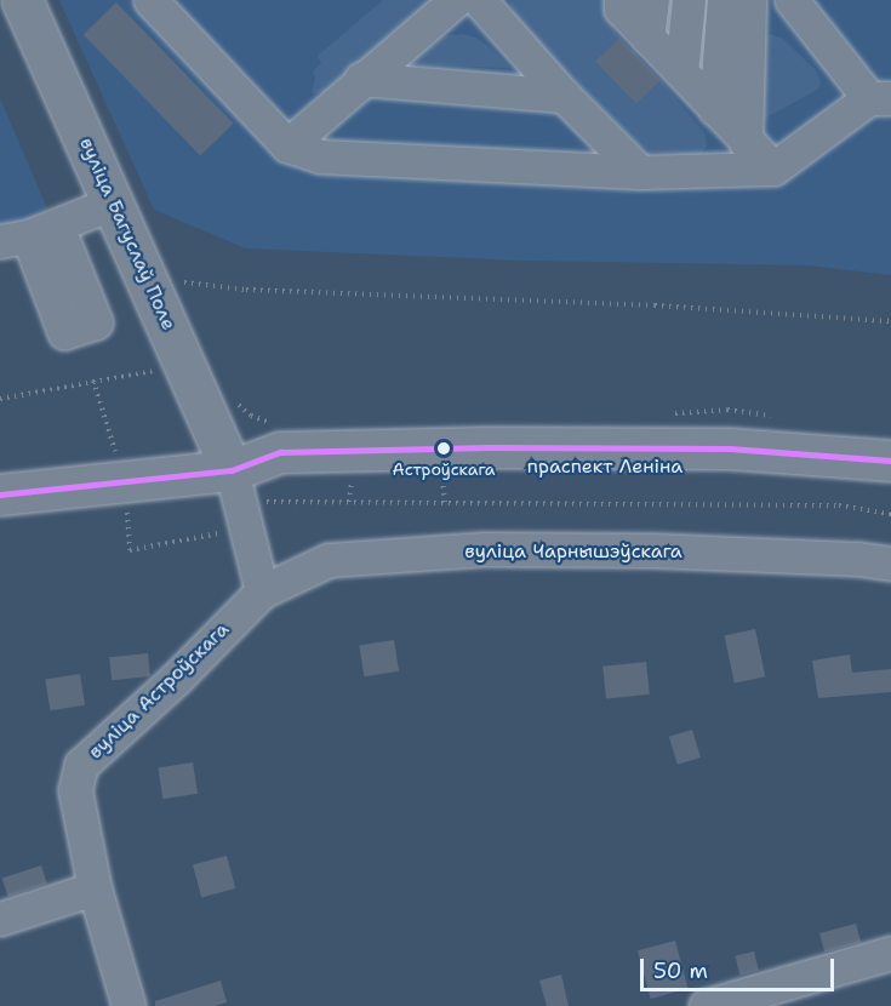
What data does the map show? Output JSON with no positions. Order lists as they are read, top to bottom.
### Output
{
  "streets": {
    "main road": ["вуліца Багуслаў Поле", "праспект Леніна"],
    "street": ["вуліца Чарнышэўскага", "вуліца Астроўскага"]
  },
  "crossings": [
    ["вуліца Багуслаў Поле", "праспект Леніна"],
    ["вуліца Чарнышэўскага", "вуліца Астроўскага"]
  ],
  "places": ["Астроўскага"],
  "scale_bar": "50 m"
}
